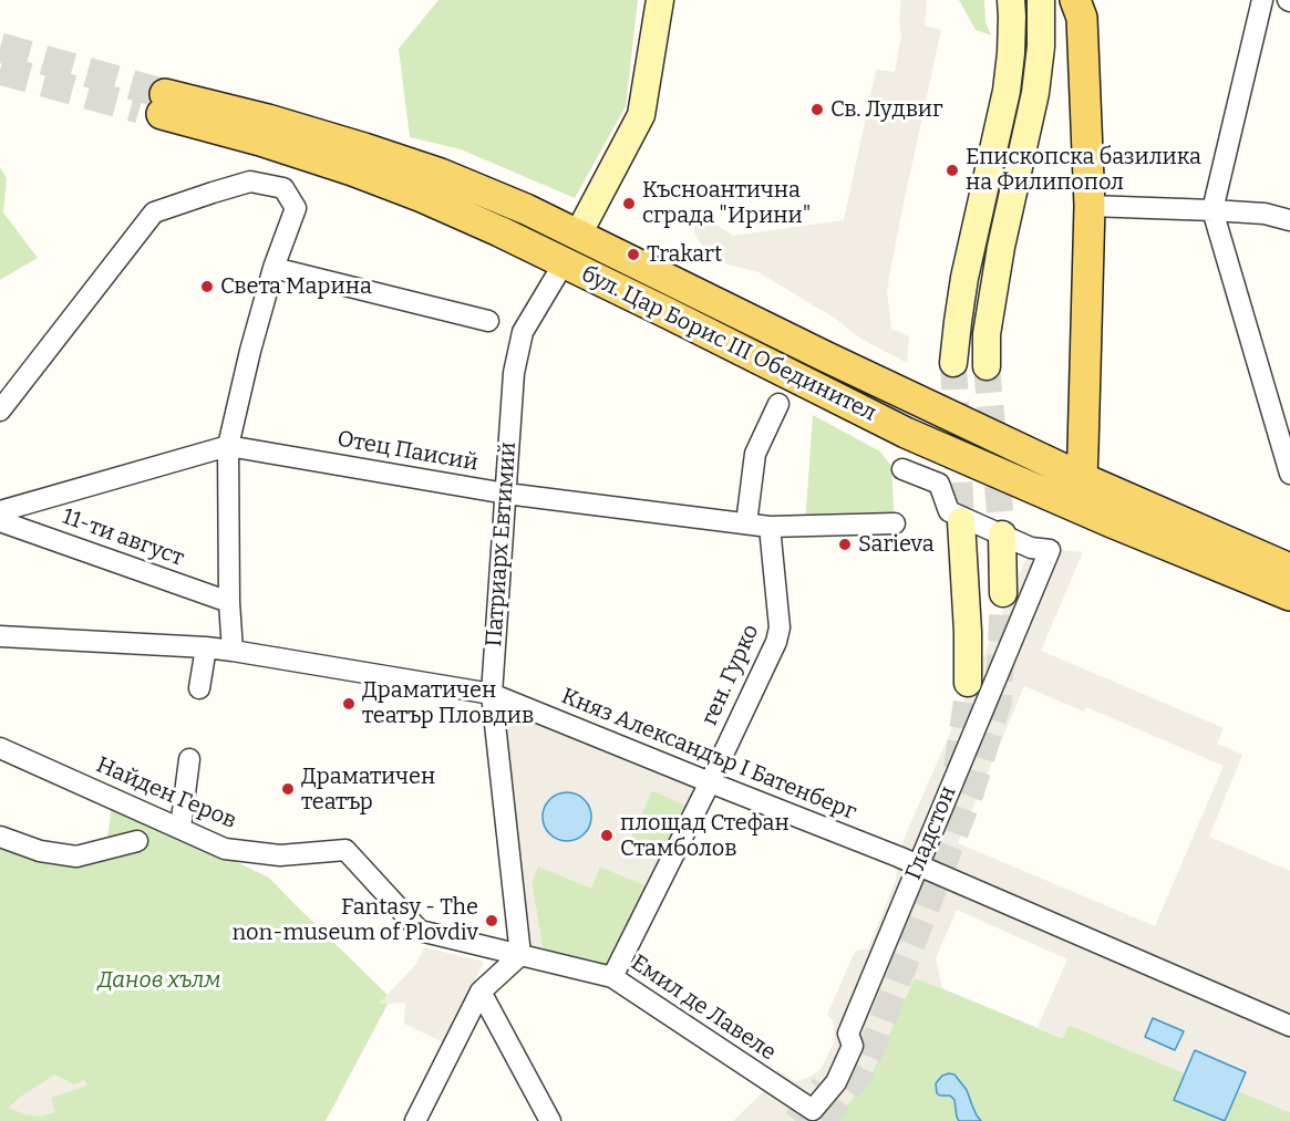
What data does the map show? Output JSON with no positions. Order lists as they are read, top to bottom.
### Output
{
  "streets": {
    "main road": ["бул. Цар Борис III Обединител"],
    "street": [
      "Отец Паисий",
      "11-ти август",
      "Патриарх Евтимий",
      "ген. Гурко",
      "Княз Александър I Батенберг",
      "Найден Геров",
      "Гладстон",
      "Емил де Лавеле"
    ]
  },
  "crossings": [
    ["бул. Цар Борис III Обединител", "Патриарх Евтимий"],
    ["Отец Паисий", "Патриарх Евтимий"],
    ["Отец Паисий", "ген. Гурко"],
    ["Патриарх Евтимий", "Княз Александър I Батенберг"],
    ["Патриарх Евтимий", "Найден Геров"],
    ["Патриарх Евтимий", "Емил де Лавеле"],
    ["ген. Гурко", "Княз Александър I Батенберг"],
    ["ген. Гурко", "Емил де Лавеле"],
    ["Княз Александър I Батенберг", "Гладстон"],
    ["Найден Геров", "Емил де Лавеле"],
    ["Гладстон", "Емил де Лавеле"]
  ],
  "parks": ["Данов хълм"],
  "places": [
    "Св. Лудвиг",
    "Епископска базилика на Филипопол",
    "Късноантична сграда \"Ирини\"",
    "Trakart",
    "Света Марина",
    "Sarieva",
    "Драматичен театър Пловдив",
    "Драматичен театър",
    "площад Стефан Стамболов",
    "Fantasy - The non-museum of Plovdiv"
  ]
}
